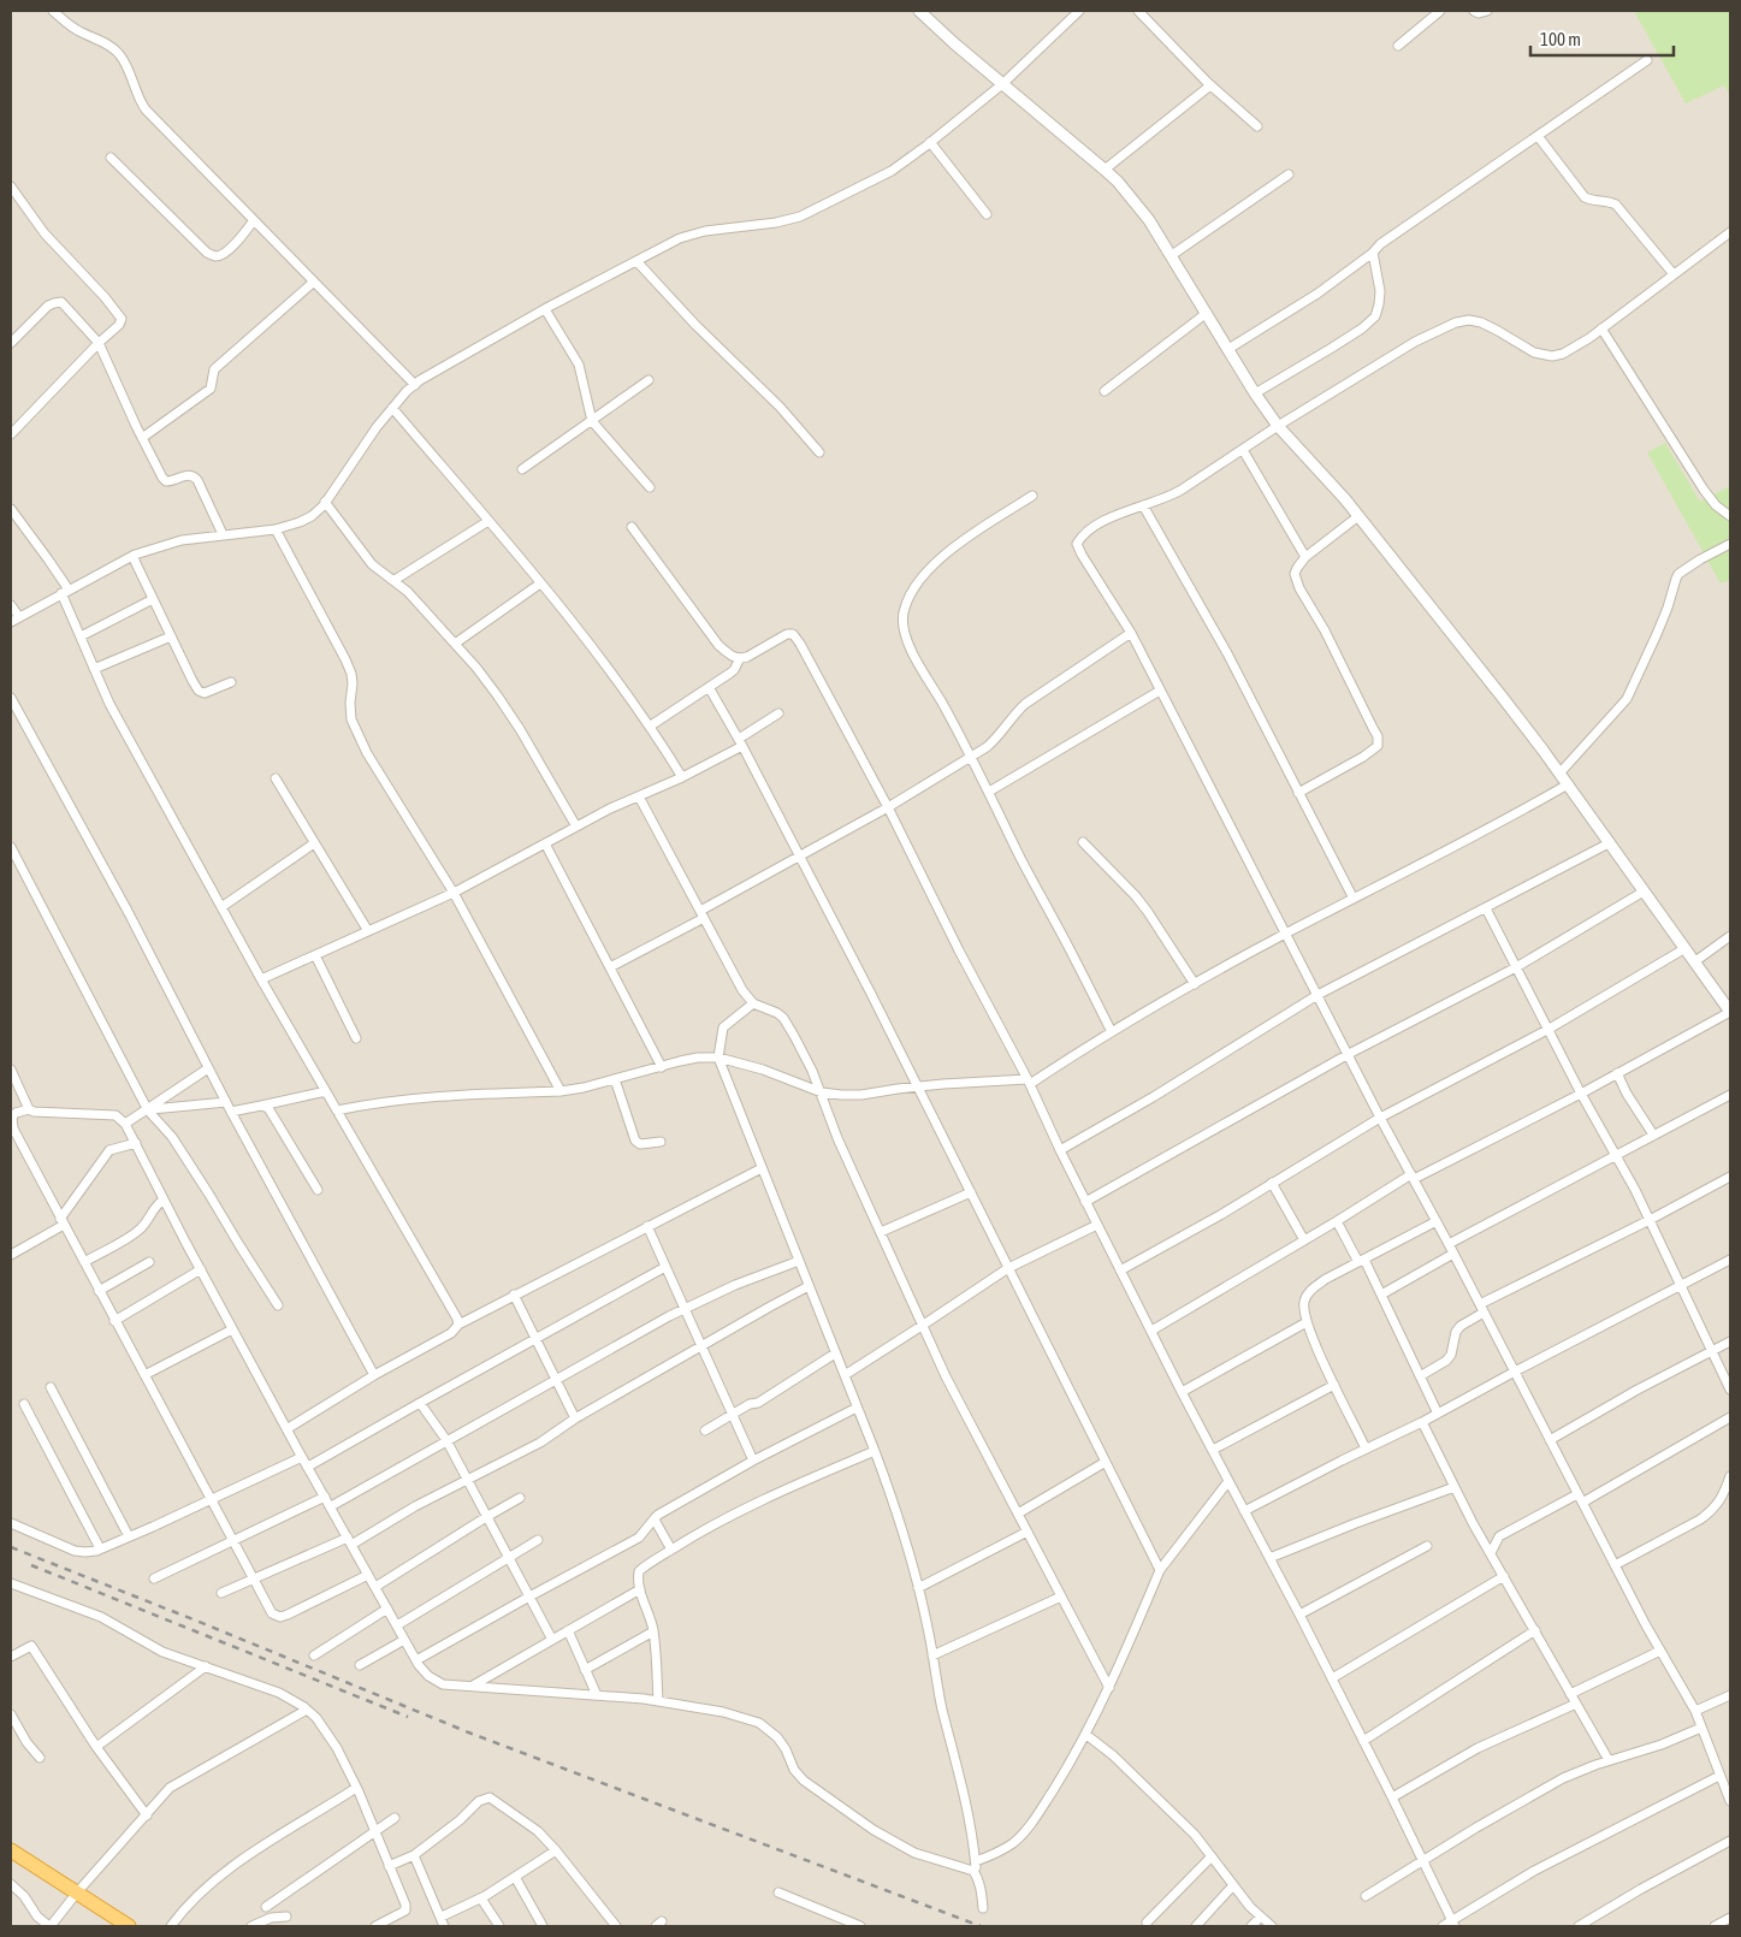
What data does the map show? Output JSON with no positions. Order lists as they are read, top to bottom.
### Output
{
  "scale_bar": "100 m"
}
